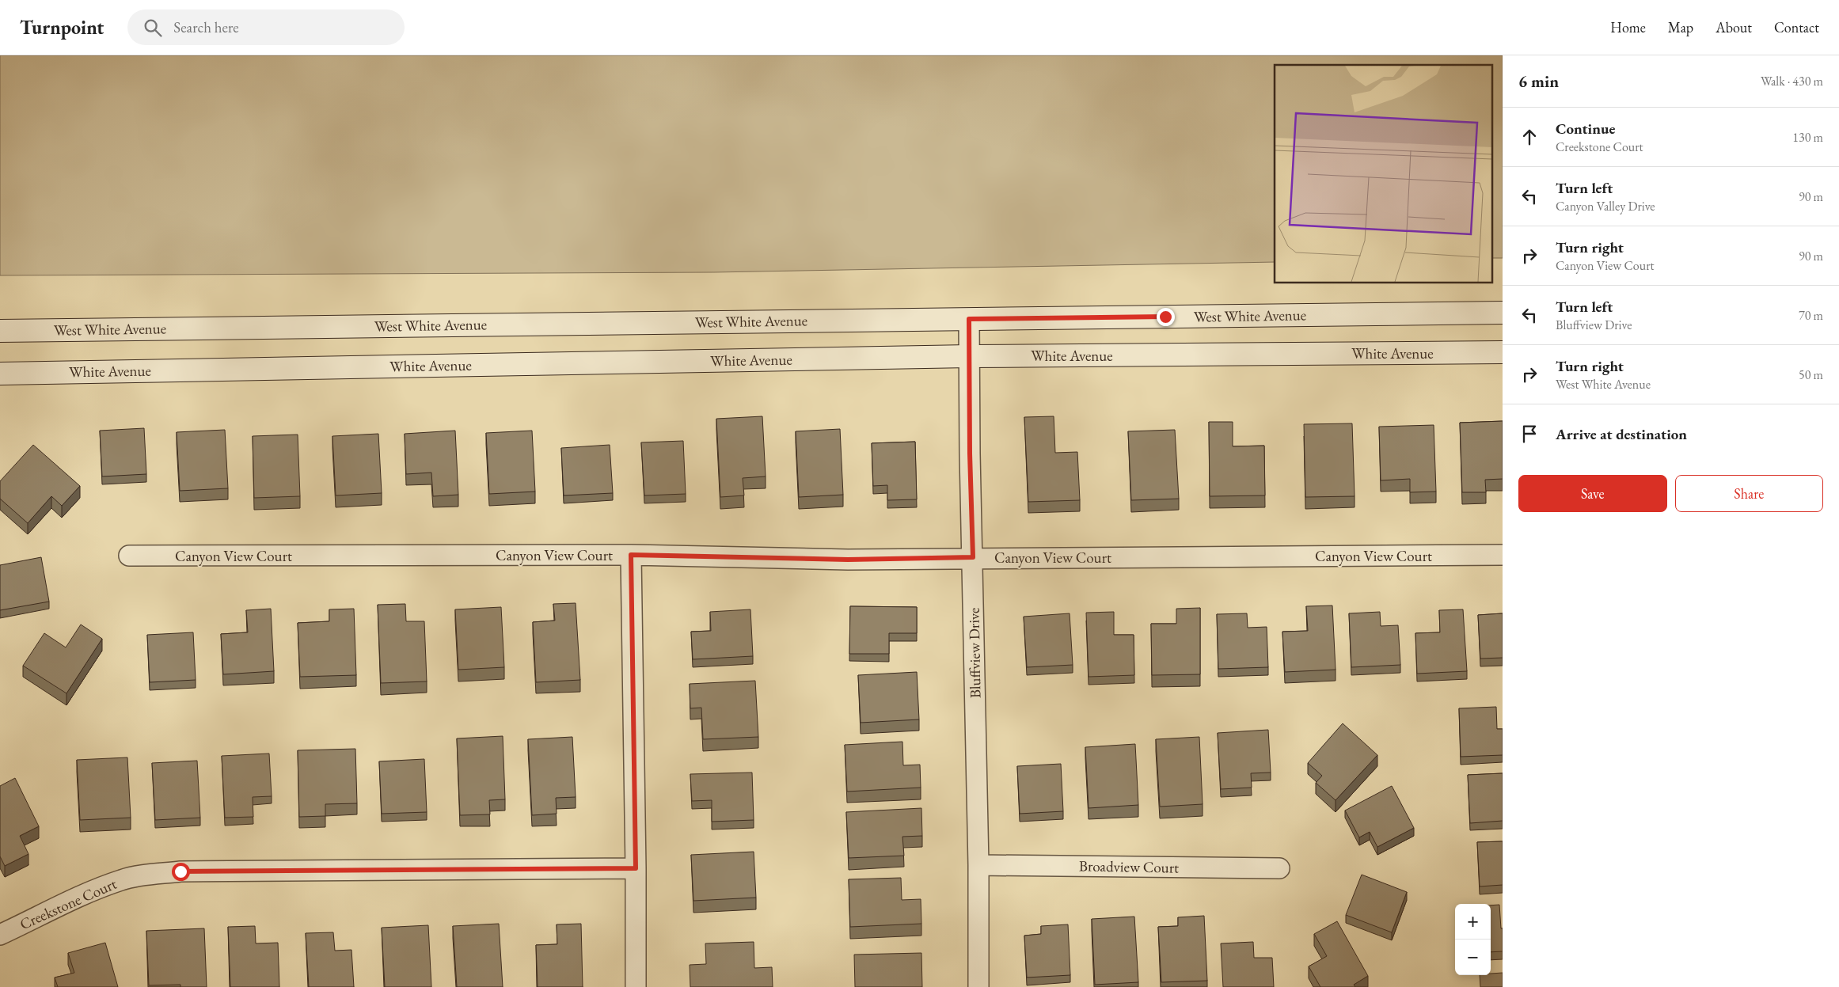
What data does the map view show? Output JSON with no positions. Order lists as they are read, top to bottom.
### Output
{
  "streets": {
    "main road": ["West White Avenue", "White Avenue"],
    "street": [
      "Canyon View Court",
      "Bluffview Drive",
      "Broadview Court",
      "Creekstone Court"
    ]
  },
  "crossings": [
    ["West White Avenue", "Bluffview Drive"],
    ["White Avenue", "Bluffview Drive"],
    ["Canyon View Court", "Bluffview Drive"],
    ["Bluffview Drive", "Broadview Court"]
  ],
  "page": {
    "header": "Turnpoint",
    "search": "Search here",
    "nav": [
      "Home",
      "Map",
      "About",
      "Contact"
    ],
    "heading": ["6 min", "Walk · 430 m"],
    "list": [
      ["Continue", "Creekstone Court", "130 m"],
      ["Turn left", "Canyon Valley Drive", "90 m"],
      ["Turn right", "Canyon View Court", "90 m"],
      ["Turn left", "Bluffview Drive", "70 m"],
      ["Turn right", "West White Avenue", "50 m"],
      "Arrive at destination"
    ],
    "buttons": ["Save", "Share"],
    "map_buttons": ["+", "−"]
  }
}
